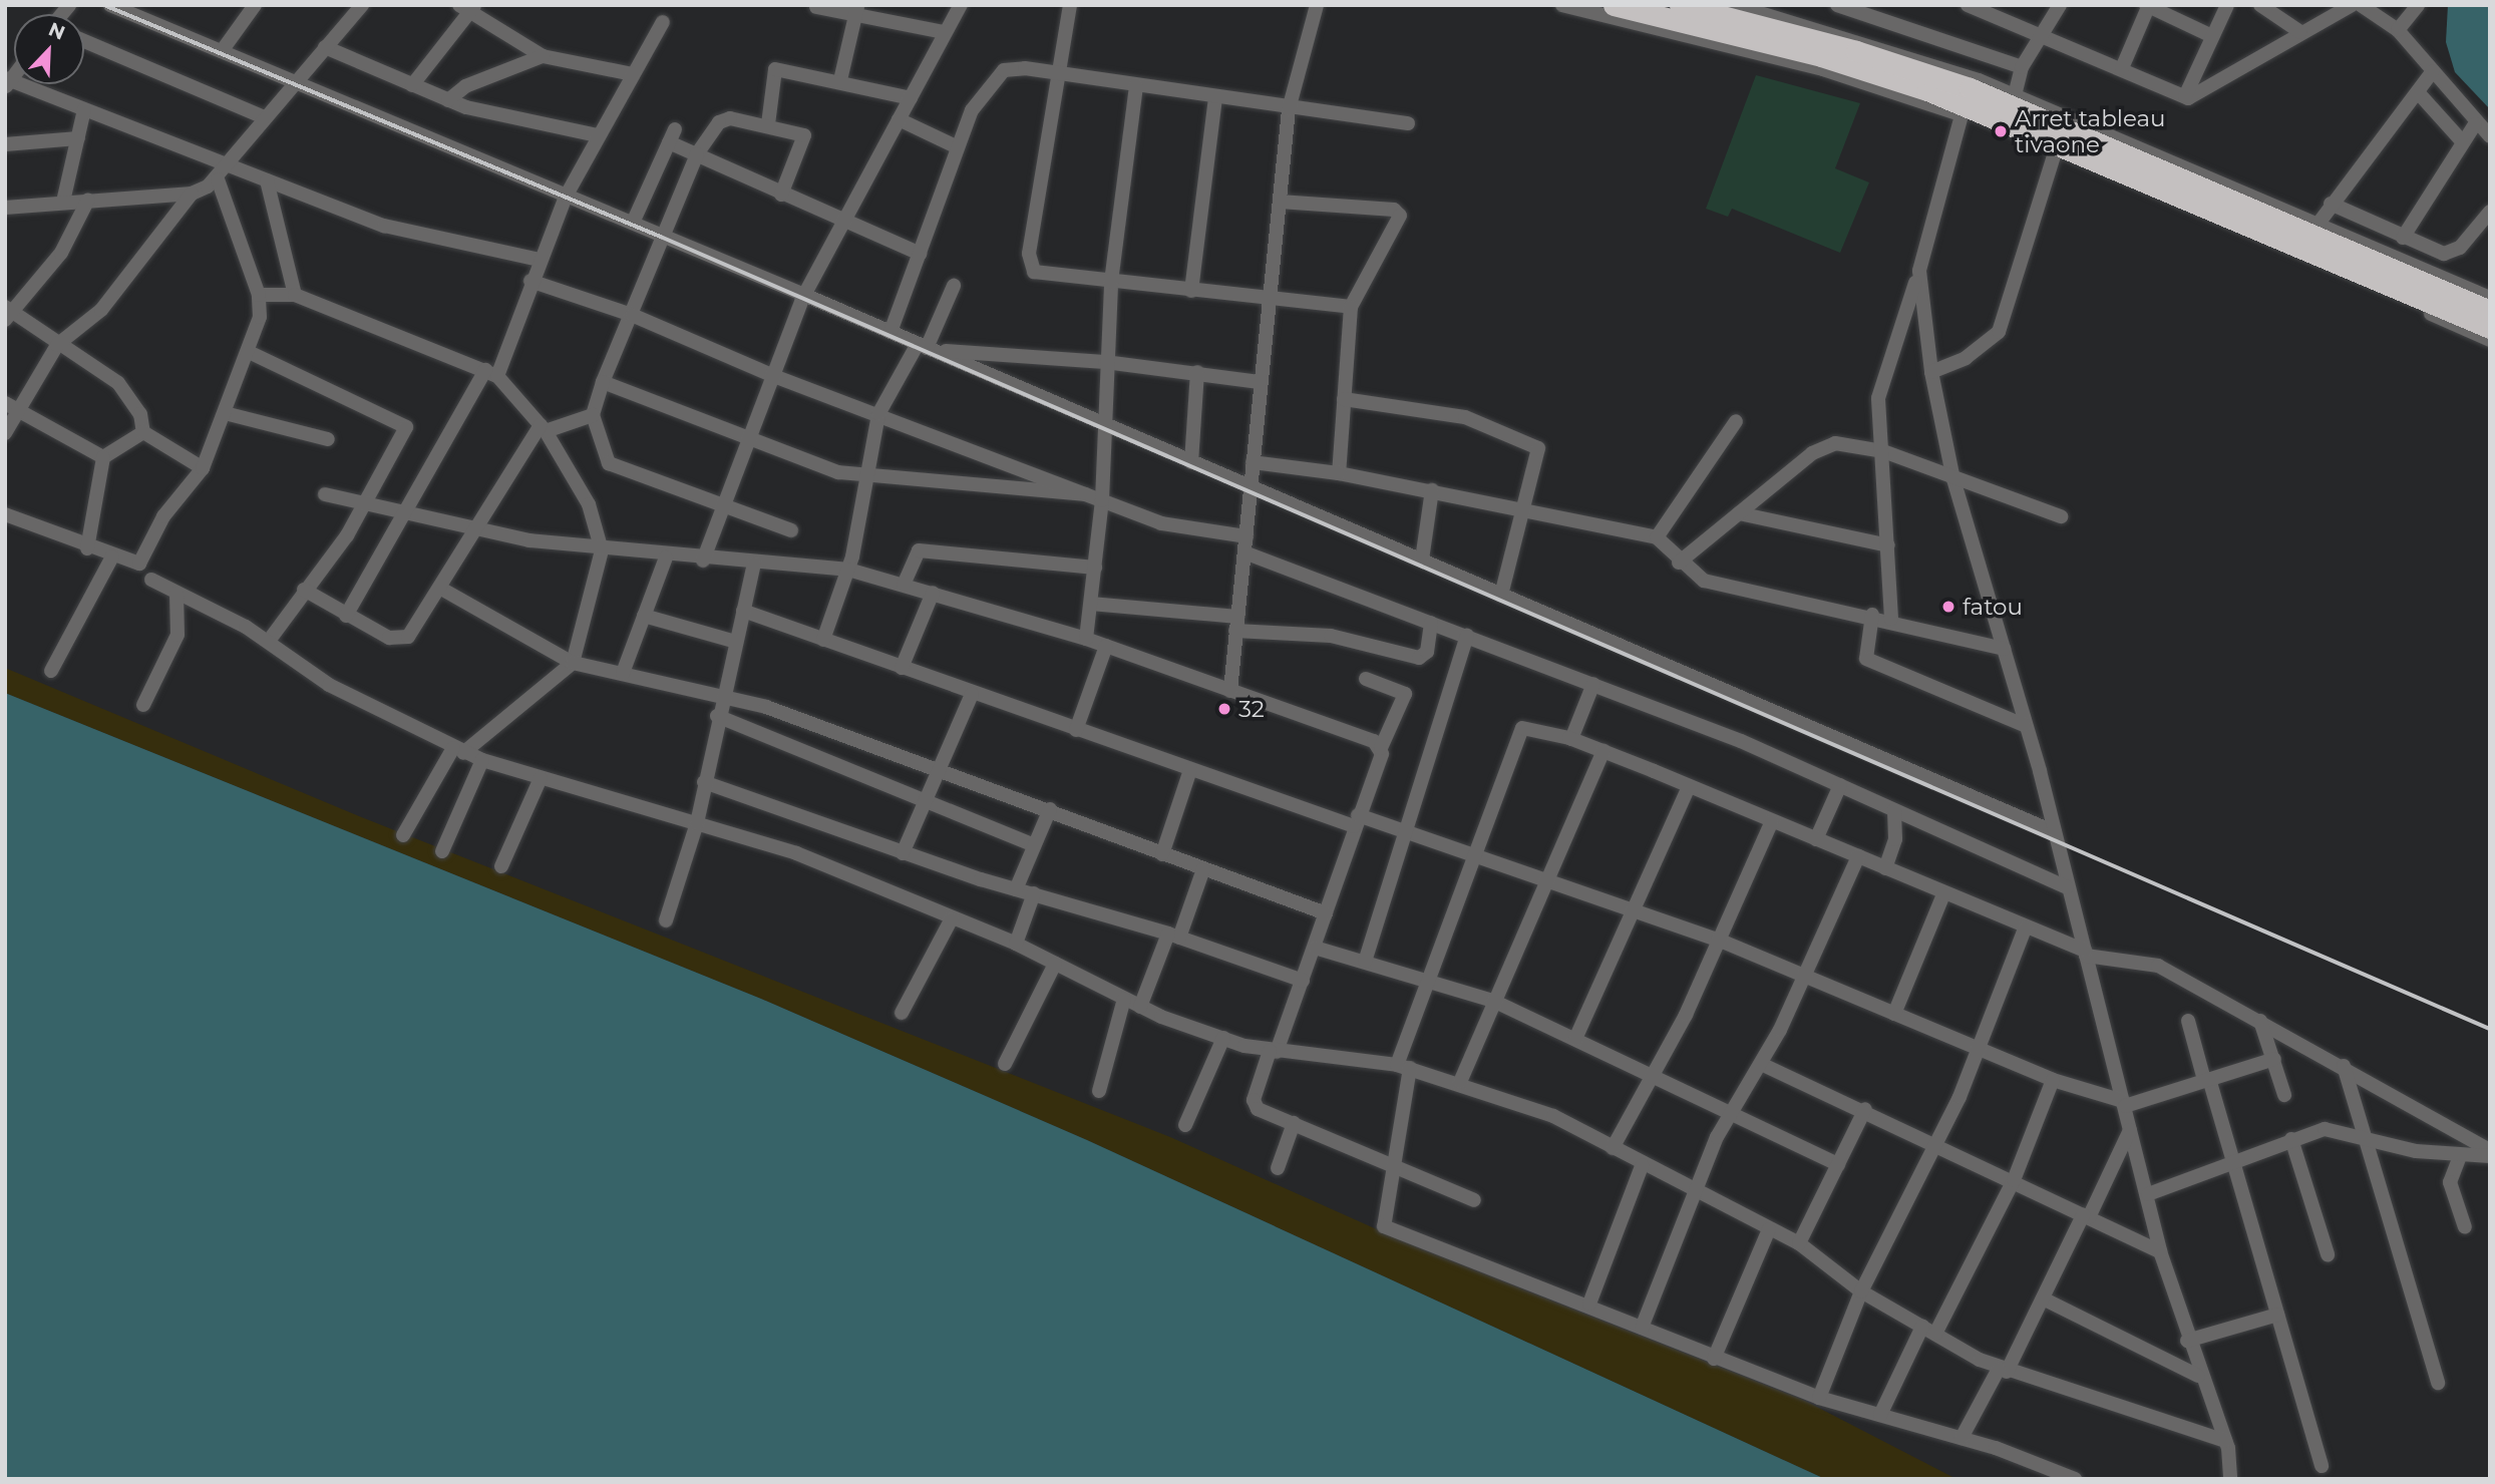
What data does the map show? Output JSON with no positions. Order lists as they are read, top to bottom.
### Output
{
  "places": ["Arret tableau tivaone", "fatou", "32"],
  "north": "top right"
}
